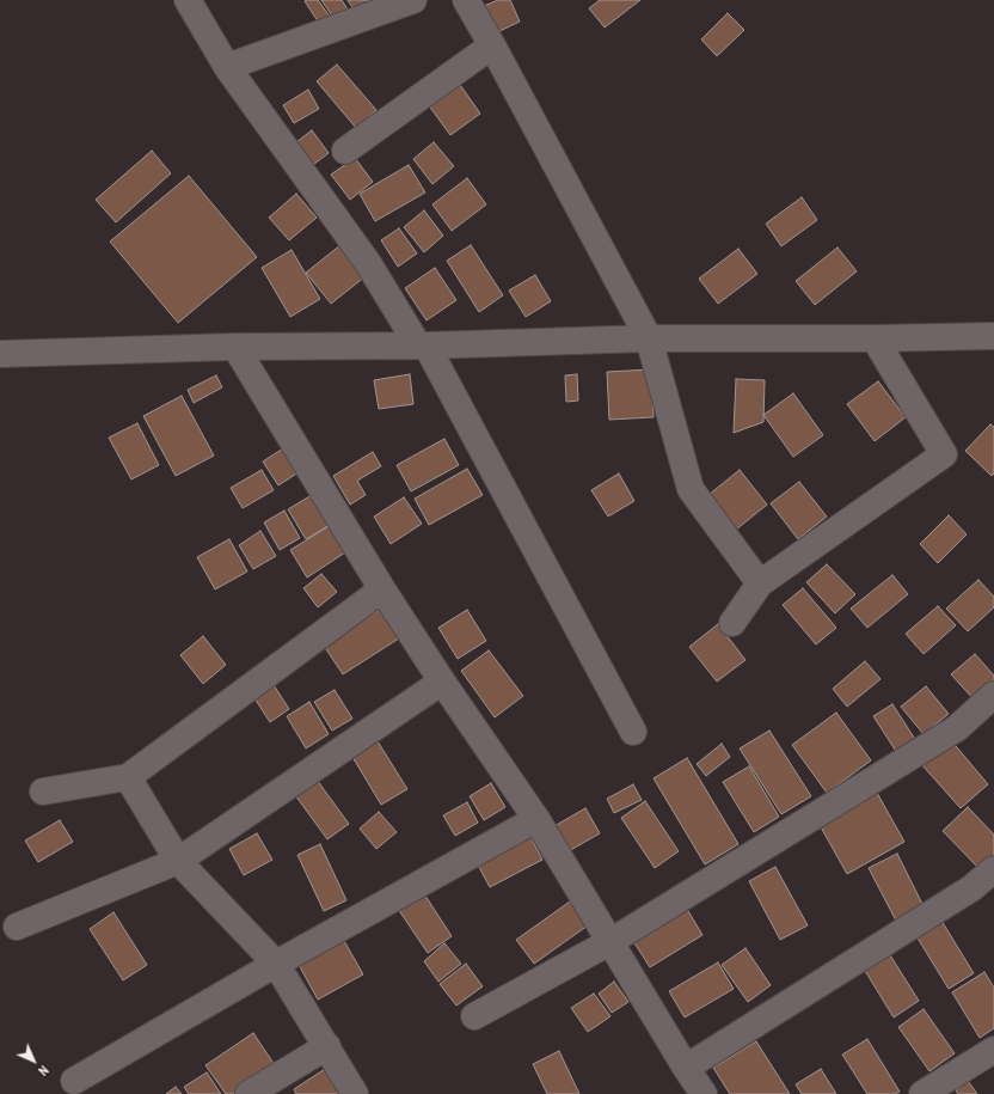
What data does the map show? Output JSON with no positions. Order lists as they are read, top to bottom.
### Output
{
  "north": "bottom right"
}
